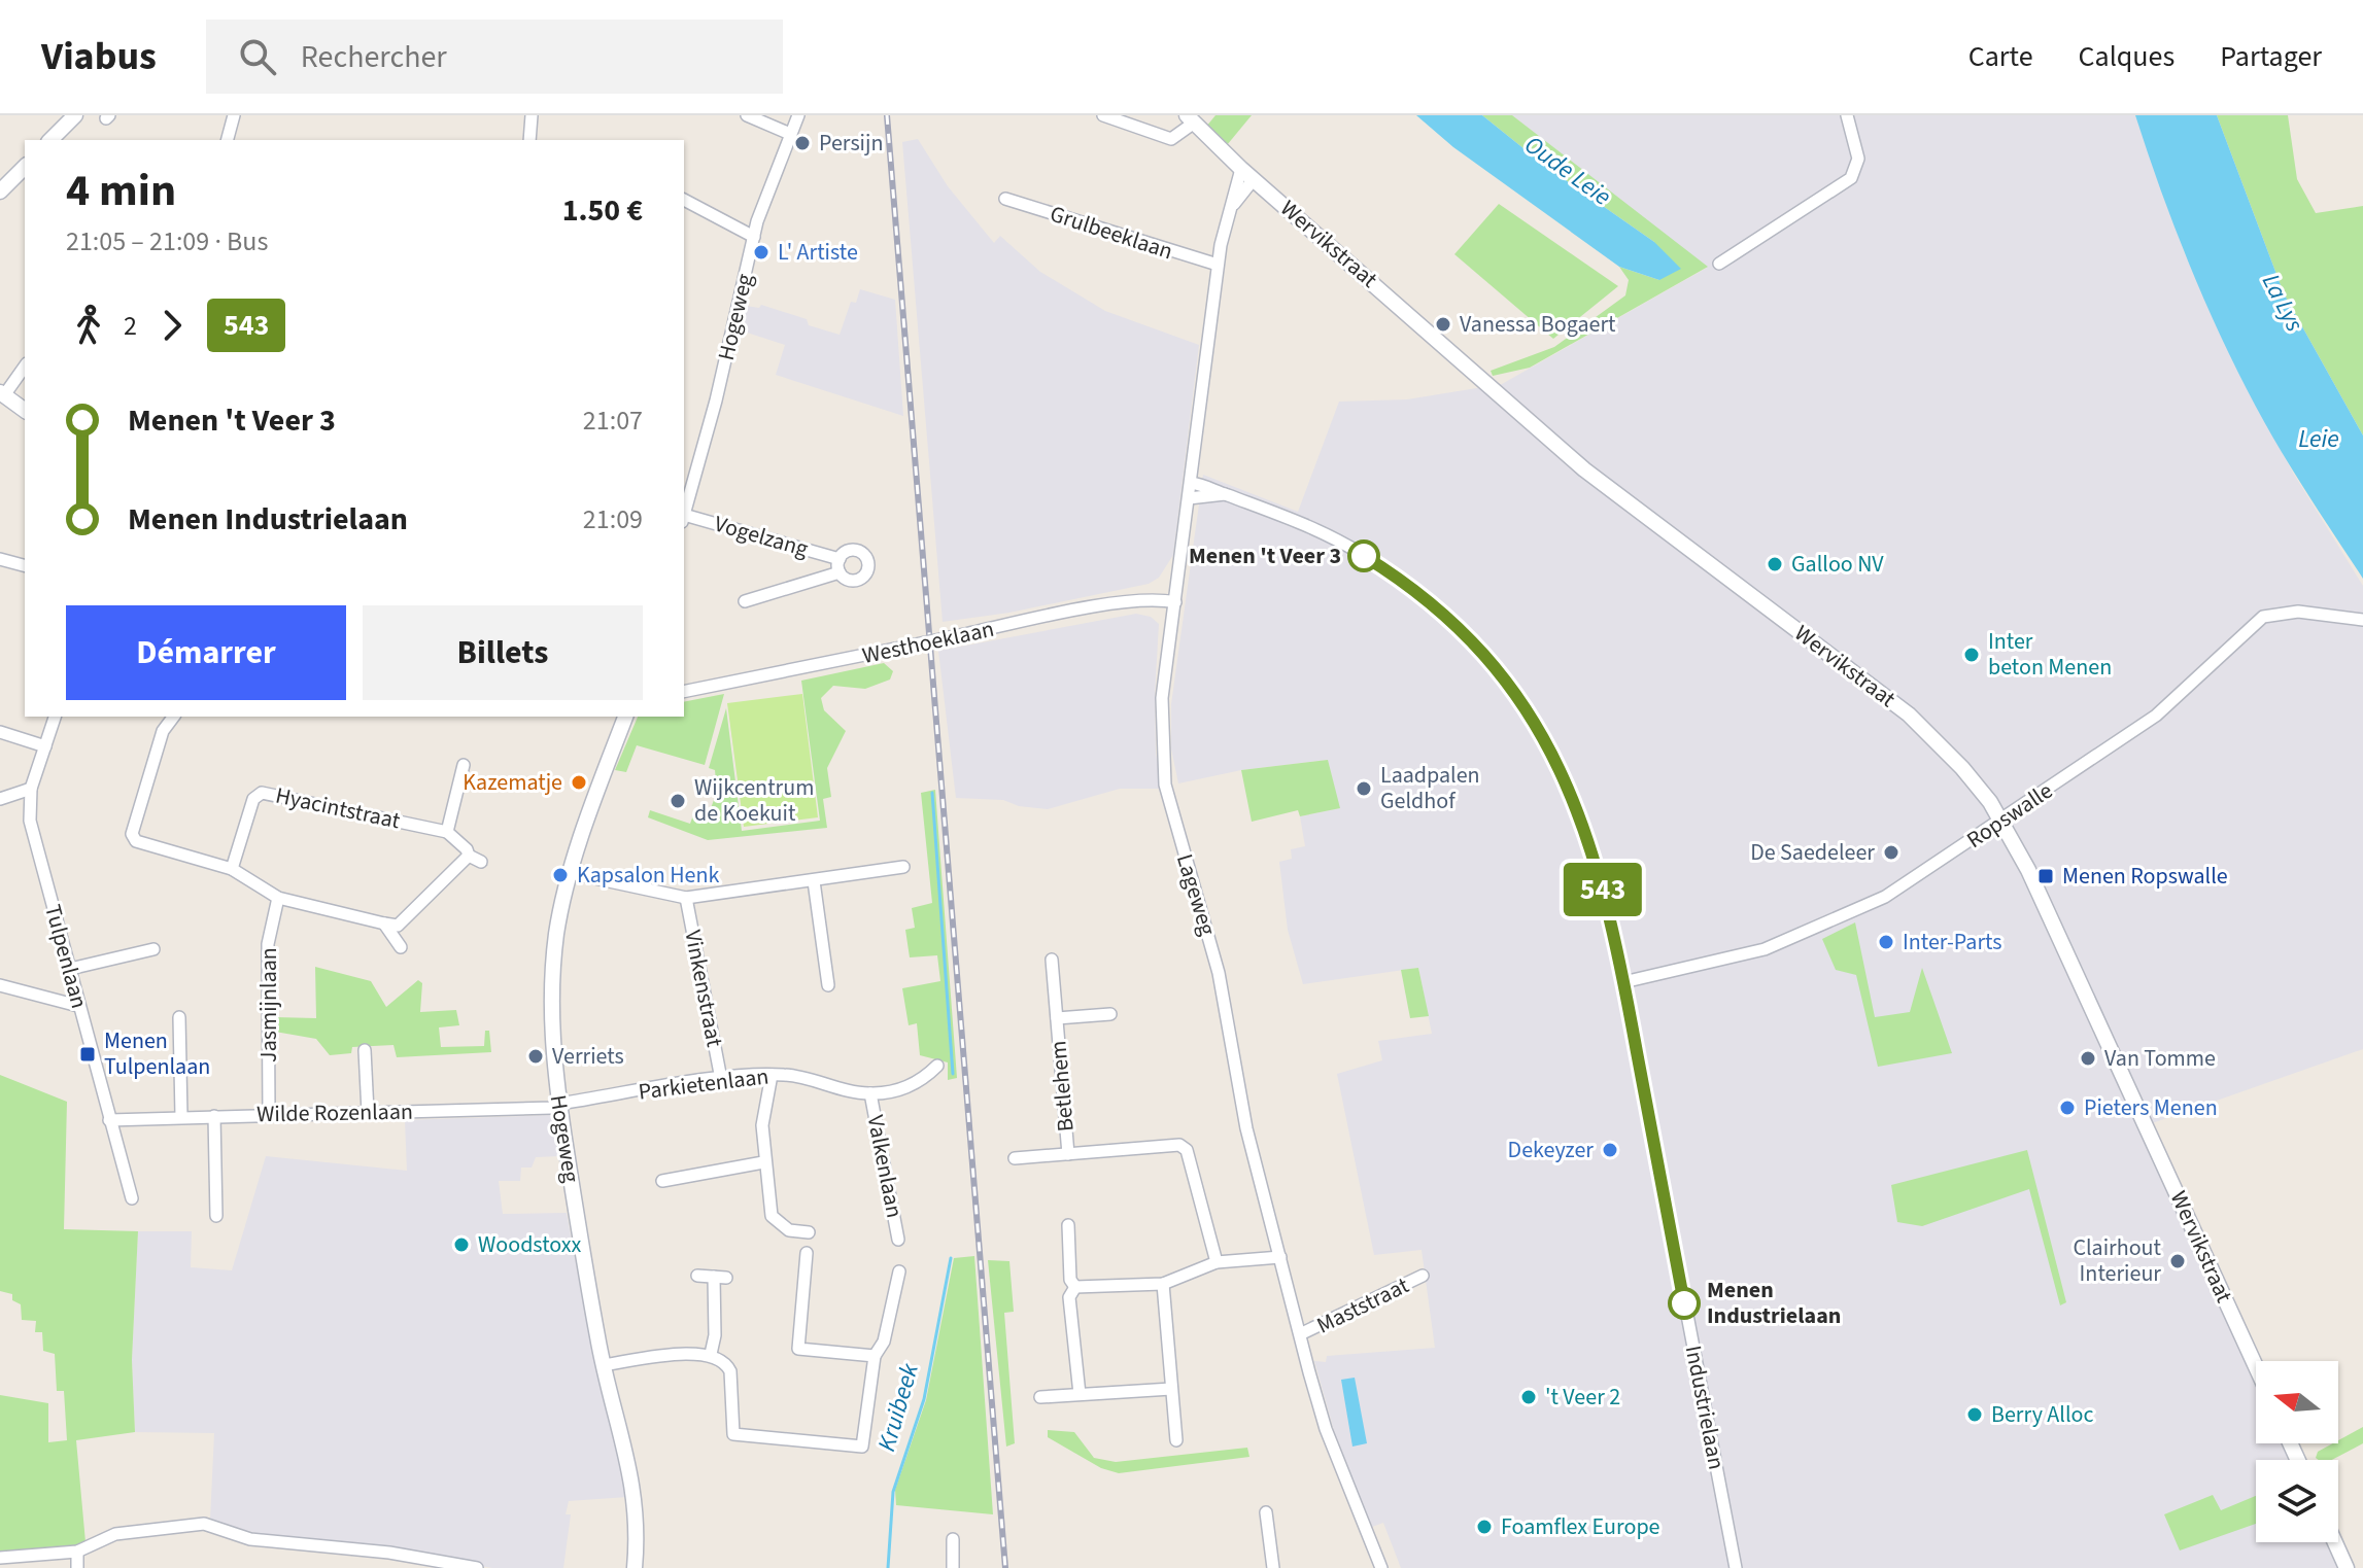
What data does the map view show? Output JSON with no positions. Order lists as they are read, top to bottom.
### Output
{
  "streets": {
    "street": [
      "Grulbeeklaan",
      "Wervikstraat",
      "Hogeweg",
      "Vogelzang",
      "Westhoeklaan",
      "Hyacintstraat",
      "Ropswalle",
      "Lageweg",
      "Tulpenlaan",
      "Vinkenstraat",
      "Jasmijnlaan",
      "Parkietenlaan",
      "Betlehem",
      "Wilde Rozenlaan",
      "Valkenlaan",
      "Maststraat",
      "Industrielaan"
    ]
  },
  "crossings": [
    ["Grulbeeklaan", "Lageweg"],
    ["Wervikstraat", "Ropswalle"],
    ["Wervikstraat", "Lageweg"],
    ["Hogeweg", "Parkietenlaan"],
    ["Hogeweg", "Wilde Rozenlaan"],
    ["Westhoeklaan", "Lageweg"],
    ["Ropswalle", "Industrielaan"],
    ["Lageweg", "Maststraat"],
    ["Lageweg", "Industrielaan"],
    ["Tulpenlaan", "Wilde Rozenlaan"],
    ["Vinkenstraat", "Parkietenlaan"],
    ["Jasmijnlaan", "Wilde Rozenlaan"],
    ["Parkietenlaan", "Wilde Rozenlaan"],
    ["Parkietenlaan", "Valkenlaan"]
  ],
  "water": [
    "Oude Leie",
    "La Lys",
    "Leie",
    "Kruibeek"
  ],
  "places": {
    "other": [
      "Persijn",
      "L' Artiste",
      "Vanessa Bogaert",
      "Menen 't Veer 3",
      "Galloo NV",
      "Inter beton Menen",
      "Kazematje",
      "Laadpalen Geldhof",
      "Wijkcentrum de Koekuit",
      "De Saedeleer",
      "Kapsalon Henk",
      "Inter-Parts",
      "Verriets",
      "Van Tomme",
      "Pieters Menen",
      "Dekeyzer",
      "Woodstoxx",
      "Clairhout Interieur",
      "Menen Industrielaan",
      "'t Veer 2",
      "Berry Alloc",
      "Foamflex Europe"
    ],
    "transit": ["Menen Ropswalle", "Menen Tulpenlaan"]
  },
  "lines": ["bus line 543"],
  "north": "left",
  "page": {
    "header": "Viabus",
    "search": "Rechercher",
    "nav": ["Carte", "Calques", "Partager"],
    "on_map": "543",
    "heading": ["4 min", "21:05 – 21:09 · Bus", "1.50 €"],
    "legs": ["2", "543"],
    "list": [
      {
        "name": "Menen 't Veer 3",
        "value": "21:07"
      },
      {
        "name": "Menen Industrielaan",
        "value": "21:09"
      }
    ],
    "buttons": ["Démarrer", "Billets"]
  }
}
